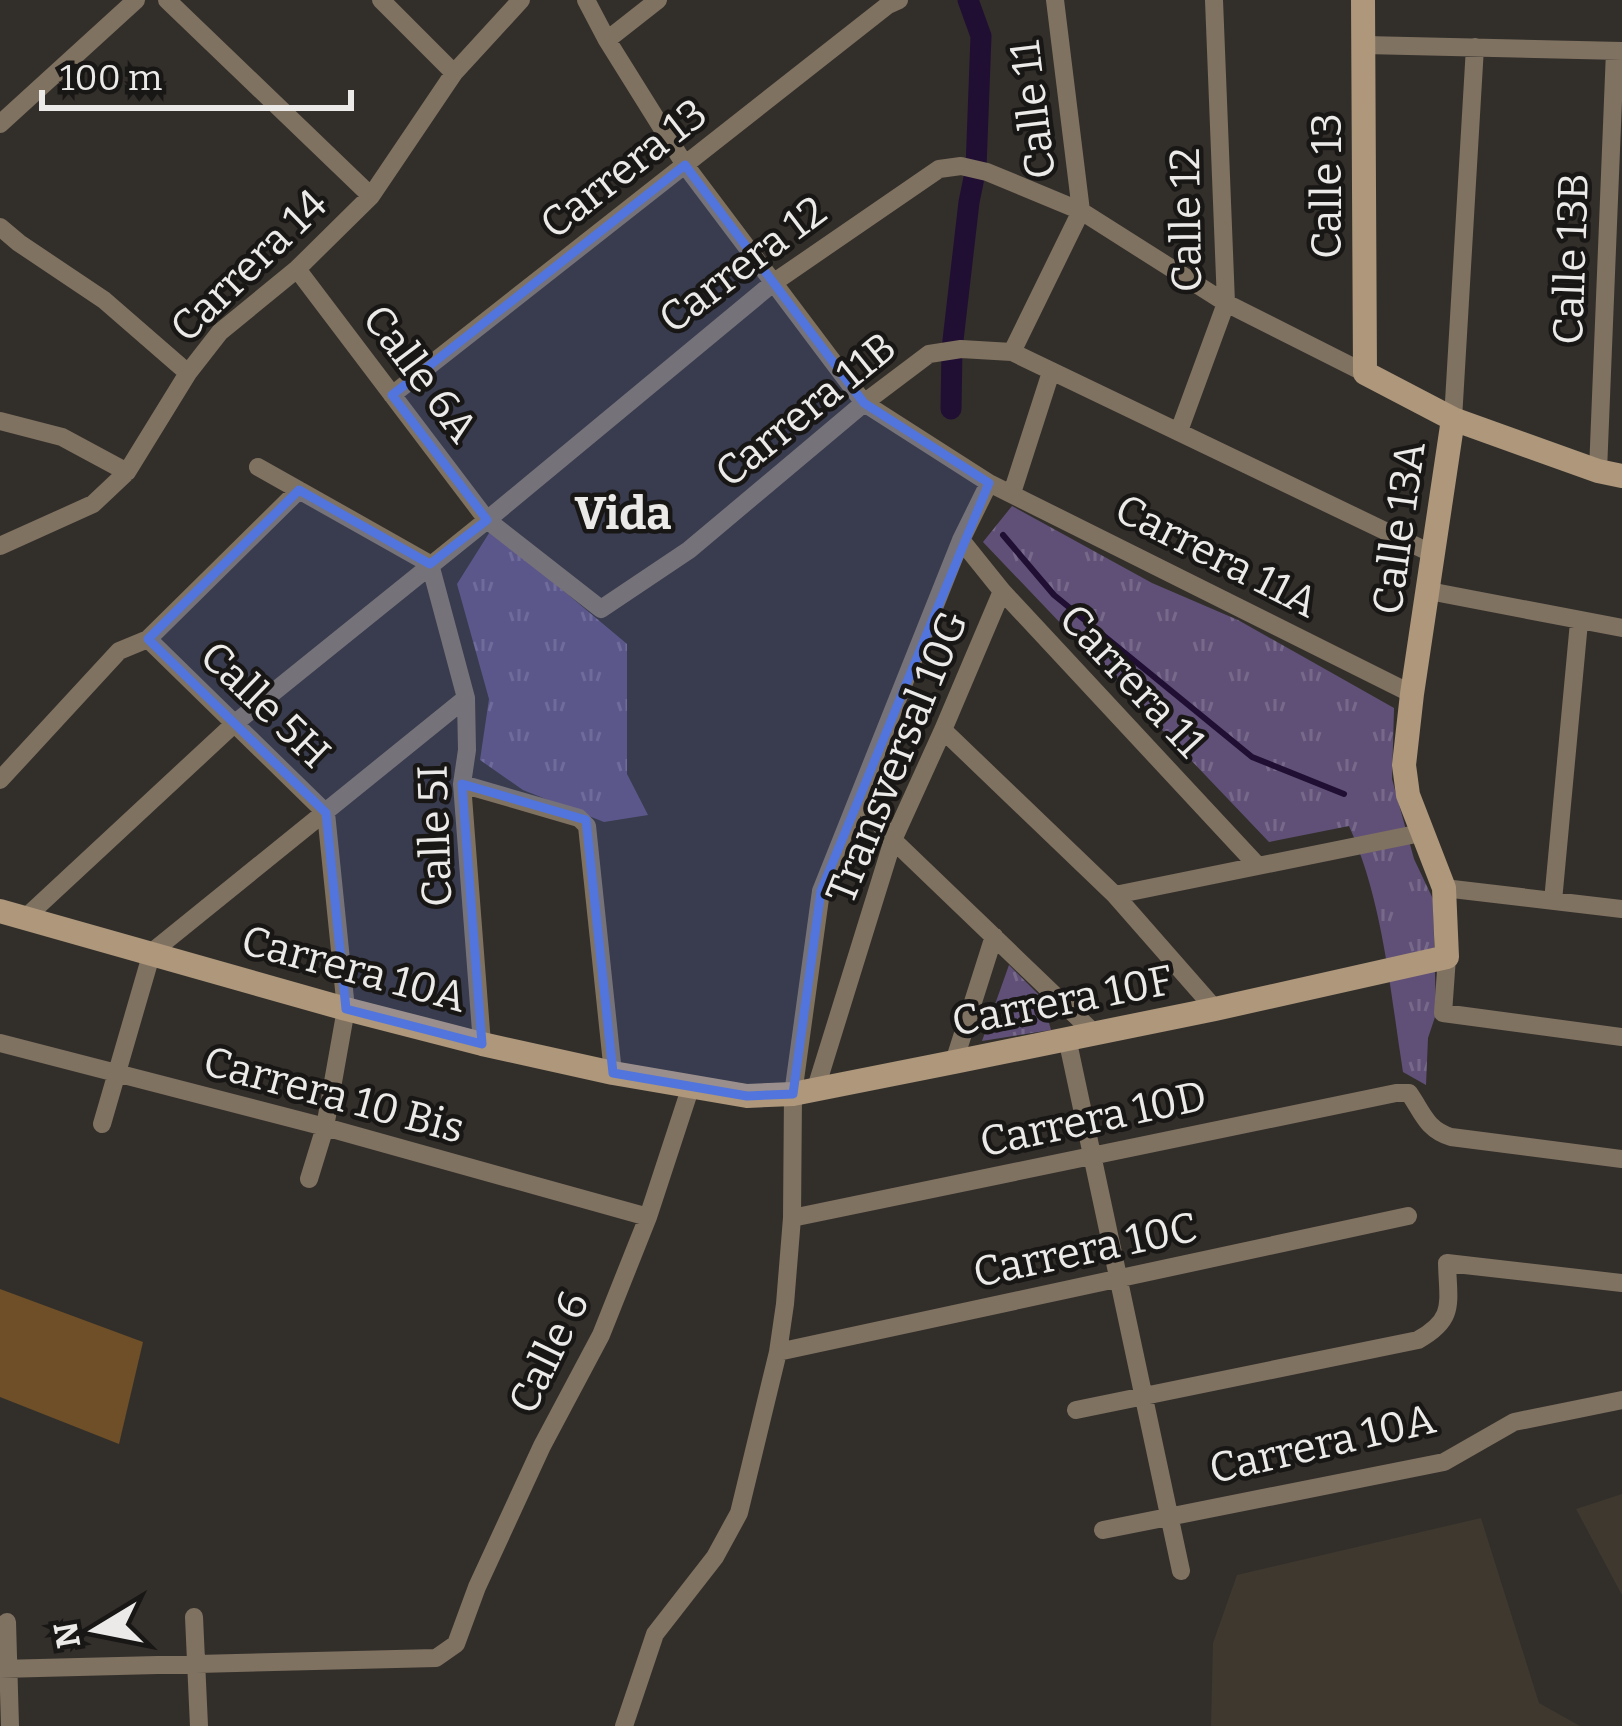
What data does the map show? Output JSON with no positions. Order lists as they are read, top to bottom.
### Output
{
  "streets": {
    "street": [
      "Calle 11",
      "Carrera 13",
      "Calle 13",
      "Calle 12",
      "Calle 13B",
      "Carrera 12",
      "Carrera 14",
      "Calle 6A",
      "Carrera 11B",
      "Calle 13A",
      "Carrera 11A",
      "Carrera 11",
      "Calle 5H",
      "Transversal 10G",
      "Calle 5I",
      "Carrera 10A",
      "Carrera 10F",
      "Carrera 10 Bis",
      "Carrera 10D",
      "Carrera 10C",
      "Calle 6"
    ]
  },
  "crossings": [
    ["Calle 11", "Carrera 12"],
    ["Carrera 13", "Calle 6A"],
    ["Calle 13", "Carrera 12"],
    ["Calle 12", "Carrera 12"],
    ["Calle 12", "Carrera 11B"],
    ["Calle 13B", "Carrera 12"],
    ["Carrera 12", "Calle 6A"],
    ["Carrera 12", "Carrera 11B"],
    ["Carrera 12", "Calle 13A"],
    ["Carrera 12", "Calle 5H"],
    ["Carrera 12", "Carrera 10A"],
    ["Carrera 14", "Calle 6A"],
    ["Calle 6A", "Carrera 11B"],
    ["Carrera 11B", "Calle 13A"],
    ["Carrera 11B", "Carrera 11A"],
    ["Calle 13A", "Carrera 11A"],
    ["Calle 13A", "Carrera 10F"],
    ["Carrera 11", "Transversal 10G"],
    ["Calle 5H", "Carrera 10A"],
    ["Calle 5H", "Carrera 10 Bis"],
    ["Transversal 10G", "Carrera 10F"],
    ["Calle 5I", "Carrera 10A"],
    ["Carrera 10A", "Carrera 10F"],
    ["Carrera 10A", "Calle 6"],
    ["Carrera 10F", "Calle 6"],
    ["Carrera 10 Bis", "Calle 6"]
  ],
  "districts": ["Vida"],
  "scale_bar": "100 m",
  "north": "left"
}
